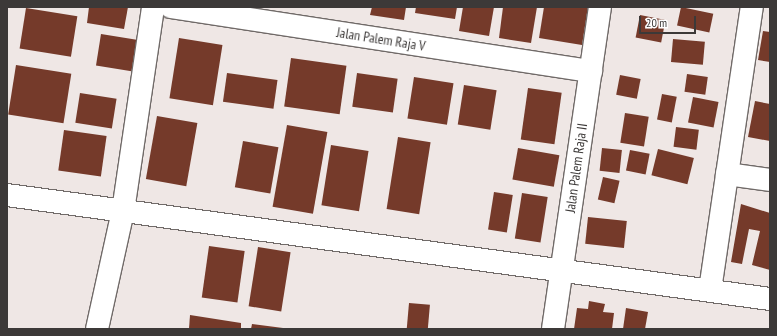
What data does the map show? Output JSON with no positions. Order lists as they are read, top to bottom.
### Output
{
  "streets": {
    "street": ["Jalan Palem Raja V", "Jalan Palem Raja II"]
  },
  "crossings": [
    ["Jalan Palem Raja V", "Jalan Palem Raja II"]
  ],
  "scale_bar": "20 m"
}
